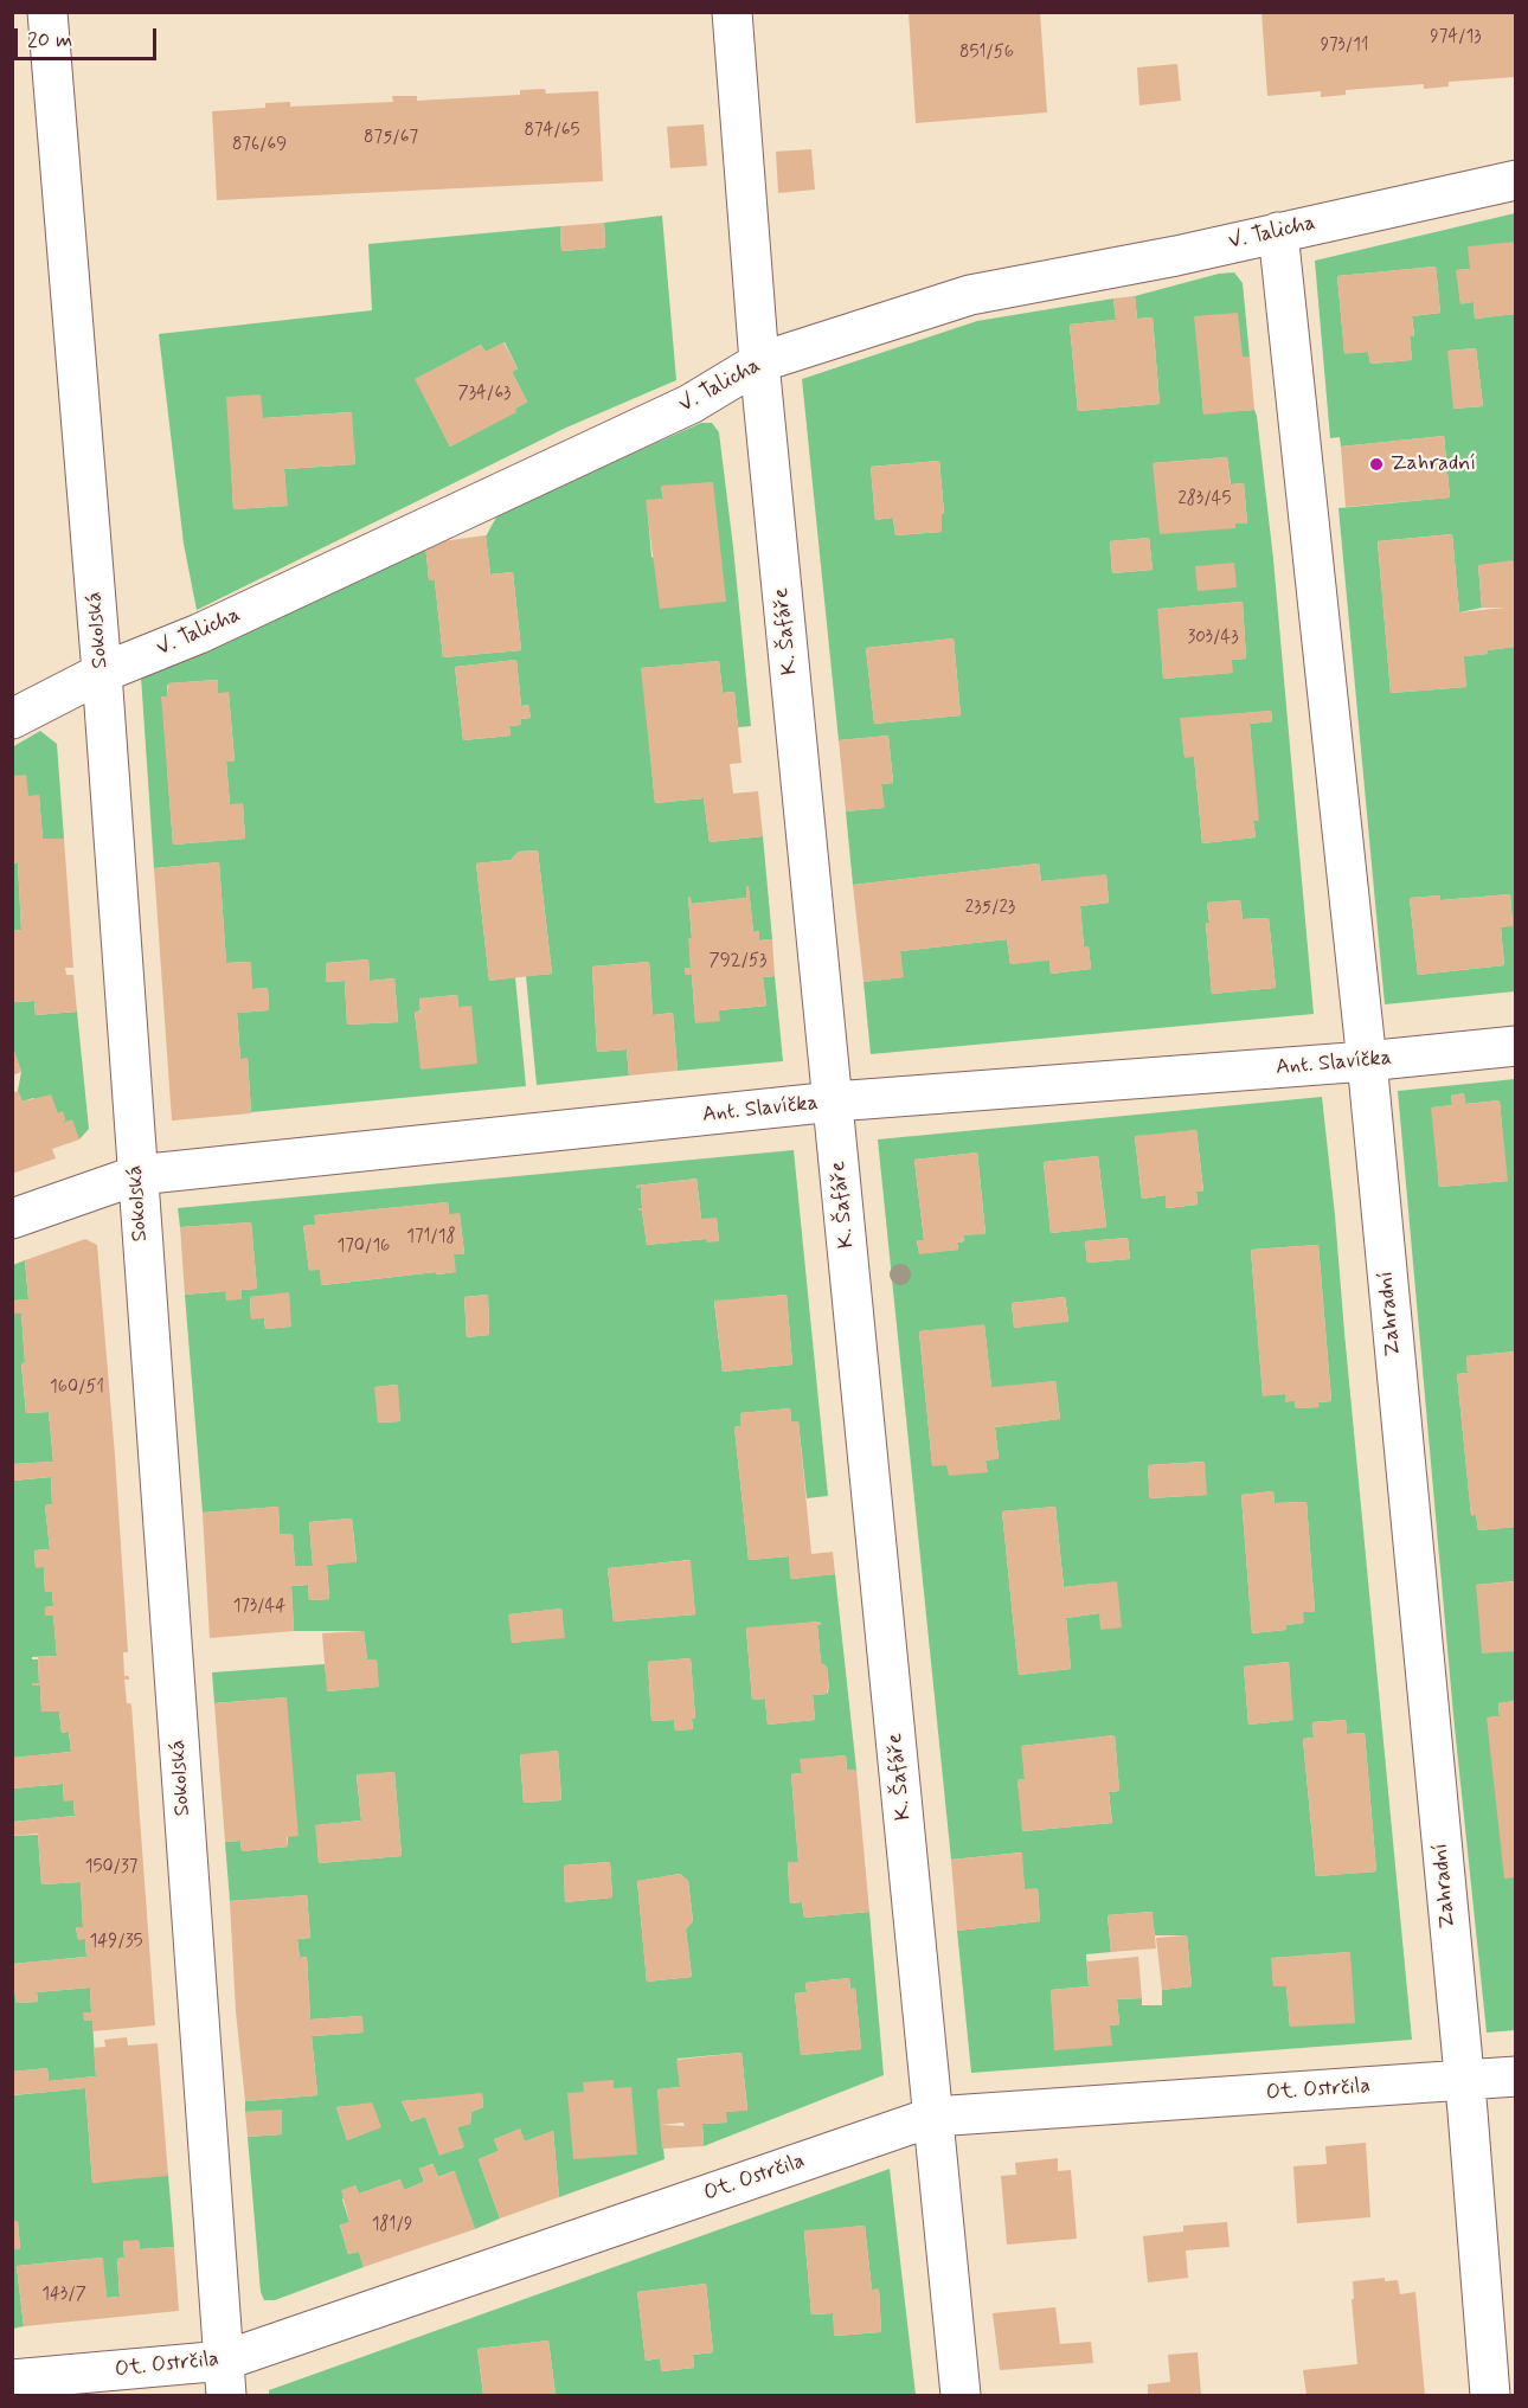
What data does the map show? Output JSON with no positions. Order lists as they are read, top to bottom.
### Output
{
  "streets": {
    "street": [
      "V. Talicha",
      "Sokolská",
      "K. Šafáře",
      "Ant. Slavíčka",
      "Zahradní",
      "Ot. Ostrčila"
    ]
  },
  "crossings": [
    ["V. Talicha", "Sokolská"],
    ["V. Talicha", "K. Šafáře"],
    ["V. Talicha", "Zahradní"],
    ["Sokolská", "Ant. Slavíčka"],
    ["Sokolská", "Ot. Ostrčila"],
    ["K. Šafáře", "Ant. Slavíčka"],
    ["K. Šafáře", "Ot. Ostrčila"],
    ["Ant. Slavíčka", "Zahradní"],
    ["Zahradní", "Ot. Ostrčila"]
  ],
  "places": ["Zahradní"],
  "house_numbers": [
    "974/13",
    "973/11",
    "851/56",
    "874/65",
    "875/67",
    "876/69",
    "734/63",
    "283/45",
    "303/43",
    "235/23",
    "792/53",
    "171/18",
    "170/16",
    "160/51",
    "173/44",
    "150/37",
    "149/35",
    "181/9",
    "143/7"
  ],
  "scale_bar": "20 m"
}
